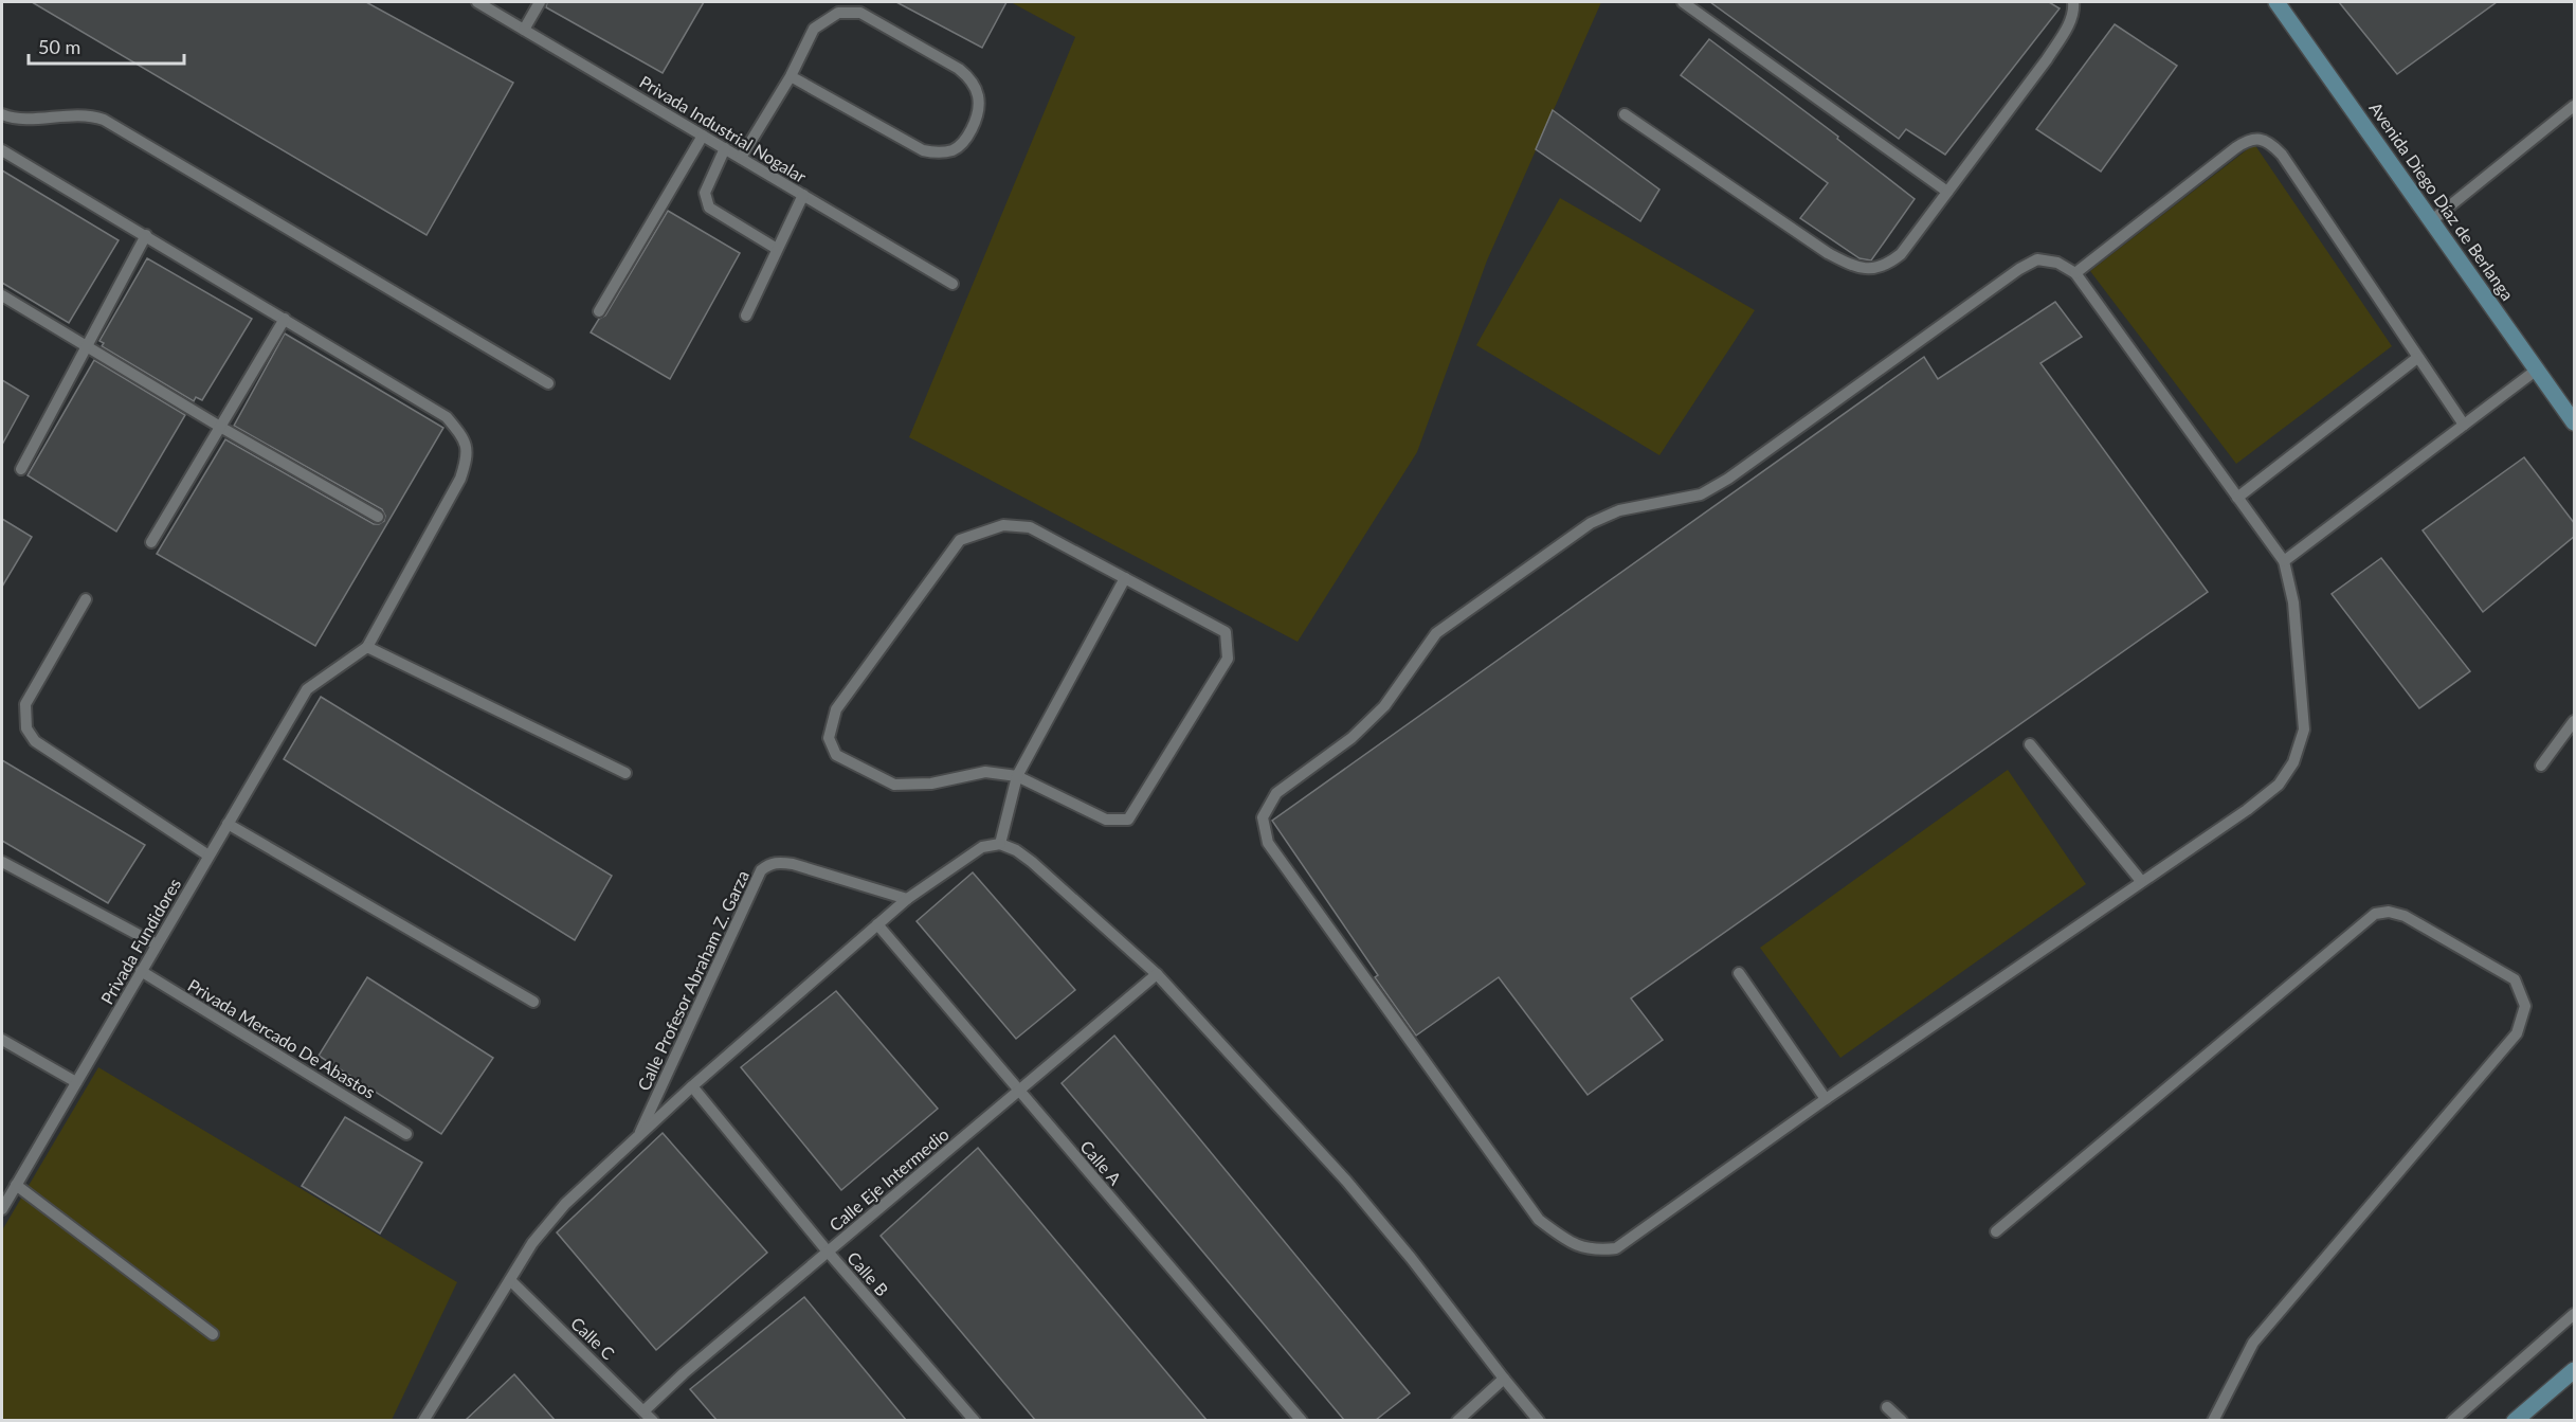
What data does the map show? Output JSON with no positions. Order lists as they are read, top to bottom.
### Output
{
  "streets": {
    "street": ["Avenida Diego Díaz de Berlanga"],
    "lane": [
      "Privada Industrial Nogalar",
      "Privada Fundidores",
      "Calle Profesor Abraham Z. Garza",
      "Privada Mercado De Abastos",
      "Calle A",
      "Calle Eje Intermedio",
      "Calle B",
      "Calle C"
    ]
  },
  "crossings": [
    ["Privada Fundidores", "Privada Mercado De Abastos"],
    ["Calle Profesor Abraham Z. Garza", "Calle A"],
    ["Calle Profesor Abraham Z. Garza", "Calle B"],
    ["Calle Profesor Abraham Z. Garza", "Calle C"],
    ["Calle A", "Calle Eje Intermedio"],
    ["Calle Eje Intermedio", "Calle B"],
    ["Calle Eje Intermedio", "Calle C"]
  ],
  "scale_bar": "50 m"
}
